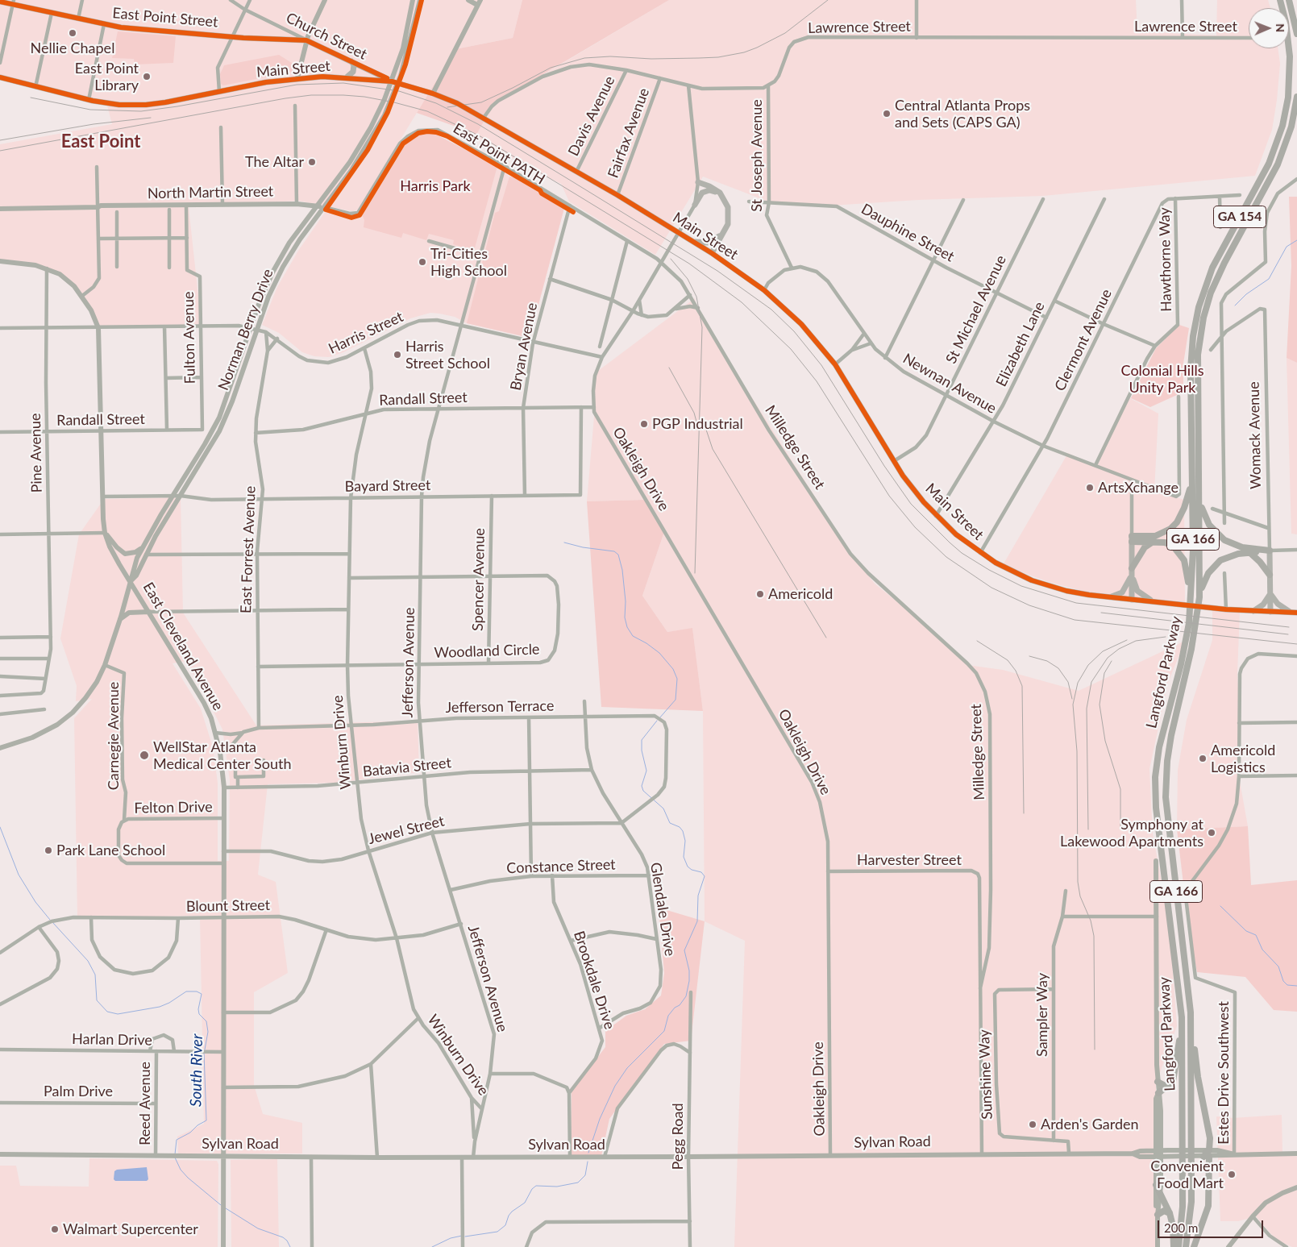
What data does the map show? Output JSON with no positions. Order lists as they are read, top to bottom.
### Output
{
  "streets": {
    "highway": ["GA 154", "GA 166", "Langford Parkway"],
    "main road": [
      "East Point Street",
      "Church Street",
      "Main Street",
      "North Martin Street",
      "Norman Berry Drive",
      "Womack Avenue",
      "East Cleveland Avenue",
      "Sylvan Road"
    ],
    "street": [
      "Lawrence Street",
      "Davis Avenue",
      "Fairfax Avenue",
      "St Joseph Avenue",
      "Dauphine Street",
      "Hawthorne Way",
      "St Michael Avenue",
      "Harris Street",
      "Fulton Avenue",
      "Clermont Avenue",
      "Elizabeth Lane",
      "Bryan Avenue",
      "Newnan Avenue",
      "Randall Street",
      "Milledge Street",
      "Pine Avenue",
      "Oakleigh Drive",
      "Bayard Street",
      "East Forrest Avenue",
      "Spencer Avenue",
      "Woodland Circle",
      "Jefferson Avenue",
      "Jefferson Terrace",
      "Carnegie Avenue",
      "Winburn Drive",
      "Batavia Street",
      "Felton Drive",
      "Jewel Street",
      "Harvester Street",
      "Constance Street",
      "Blount Street",
      "Glendale Drive",
      "Brookdale Drive",
      "Sampler Way",
      "Harlan Drive",
      "Estes Drive Southwest",
      "Sunshine Way",
      "Palm Drive",
      "Reed Avenue",
      "Pegg Road"
    ],
    "cycle path": ["East Point PATH"]
  },
  "crossings": [
    ["East Point Street", "Church Street"],
    ["Lawrence Street", "St Joseph Avenue"],
    ["Church Street", "Main Street"],
    ["Main Street", "Davis Avenue"],
    ["Main Street", "Fairfax Avenue"],
    ["Main Street", "St Michael Avenue"],
    ["Main Street", "Clermont Avenue"],
    ["Main Street", "Elizabeth Lane"],
    ["Main Street", "Womack Avenue"],
    ["St Joseph Avenue", "Dauphine Street"],
    ["St Joseph Avenue", "Newnan Avenue"],
    ["North Martin Street", "Norman Berry Drive"],
    ["North Martin Street", "Fulton Avenue"],
    ["North Martin Street", "Milledge Street"],
    ["GA 154", "Langford Parkway"],
    ["Dauphine Street", "St Michael Avenue"],
    ["Dauphine Street", "Elizabeth Lane"],
    ["Hawthorne Way", "Clermont Avenue"],
    ["Hawthorne Way", "Newnan Avenue"],
    ["St Michael Avenue", "Newnan Avenue"],
    ["Norman Berry Drive", "Harris Street"],
    ["Norman Berry Drive", "Milledge Street"],
    ["Norman Berry Drive", "Bayard Street"],
    ["Norman Berry Drive", "East Cleveland Avenue"],
    ["Norman Berry Drive", "Carnegie Avenue"],
    ["Harris Street", "Fulton Avenue"],
    ["Harris Street", "Bryan Avenue"],
    ["Harris Street", "Pine Avenue"],
    ["Harris Street", "East Forrest Avenue"],
    ["Harris Street", "East Cleveland Avenue"],
    ["Harris Street", "Jefferson Avenue"],
    ["Harris Street", "Winburn Drive"],
    ["Fulton Avenue", "Randall Street"],
    ["Clermont Avenue", "Newnan Avenue"],
    ["Elizabeth Lane", "Newnan Avenue"],
    ["Bryan Avenue", "Randall Street"],
    ["Bryan Avenue", "Milledge Street"],
    ["Bryan Avenue", "Bayard Street"],
    ["Randall Street", "Pine Avenue"],
    ["Randall Street", "Oakleigh Drive"],
    ["Randall Street", "Bayard Street"],
    ["Randall Street", "East Forrest Avenue"],
    ["Randall Street", "East Cleveland Avenue"],
    ["Randall Street", "Jefferson Avenue"],
    ["Randall Street", "Winburn Drive"],
    ["Milledge Street", "Jefferson Avenue"],
    ["Milledge Street", "Harvester Street"],
    ["Milledge Street", "Sylvan Road"],
    ["Pine Avenue", "East Cleveland Avenue"],
    ["Oakleigh Drive", "Harvester Street"],
    ["Oakleigh Drive", "Sylvan Road"],
    ["Bayard Street", "East Forrest Avenue"],
    ["Bayard Street", "Spencer Avenue"],
    ["Bayard Street", "East Cleveland Avenue"],
    ["Bayard Street", "Jefferson Avenue"],
    ["Bayard Street", "Winburn Drive"],
    ["East Forrest Avenue", "Woodland Circle"],
    ["East Forrest Avenue", "Jefferson Terrace"],
    ["Spencer Avenue", "Woodland Circle"],
    ["East Cleveland Avenue", "Jefferson Terrace"],
    ["East Cleveland Avenue", "Batavia Street"],
    ["East Cleveland Avenue", "Felton Drive"],
    ["East Cleveland Avenue", "Jewel Street"],
    ["East Cleveland Avenue", "Blount Street"],
    ["East Cleveland Avenue", "Harlan Drive"],
    ["East Cleveland Avenue", "Sylvan Road"],
    ["Woodland Circle", "Jefferson Avenue"],
    ["Woodland Circle", "Winburn Drive"],
    ["Jefferson Avenue", "Jefferson Terrace"],
    ["Jefferson Avenue", "Winburn Drive"],
    ["Jefferson Avenue", "Batavia Street"],
    ["Jefferson Avenue", "Jewel Street"],
    ["Jefferson Avenue", "Constance Street"],
    ["Jefferson Avenue", "Blount Street"],
    ["Jefferson Avenue", "Sylvan Road"],
    ["Jefferson Terrace", "Winburn Drive"],
    ["Jefferson Terrace", "Jewel Street"],
    ["Jefferson Terrace", "Glendale Drive"],
    ["Carnegie Avenue", "Felton Drive"],
    ["Winburn Drive", "Batavia Street"],
    ["Winburn Drive", "Jewel Street"],
    ["Winburn Drive", "Blount Street"],
    ["Batavia Street", "Glendale Drive"],
    ["Jewel Street", "Glendale Drive"],
    ["Constance Street", "Glendale Drive"],
    ["Constance Street", "Brookdale Drive"],
    ["Glendale Drive", "Brookdale Drive"],
    ["Sampler Way", "Sunshine Way"],
    ["Harlan Drive", "Reed Avenue"],
    ["Estes Drive Southwest", "Sylvan Road"],
    ["Sunshine Way", "Sylvan Road"],
    ["Palm Drive", "Reed Avenue"],
    ["Reed Avenue", "Sylvan Road"],
    ["Pegg Road", "Sylvan Road"]
  ],
  "districts": ["East Point"],
  "water": ["South River"],
  "parks": ["Harris Park", "Colonial Hills Unity Park"],
  "places": [
    "Nellie Chapel",
    "East Point Library",
    "Central Atlanta Props and Sets (CAPS GA)",
    "The Altar",
    "Tri-Cities High School",
    "Harris Street School",
    "PGP Industrial",
    "ArtsXchange",
    "Americold",
    "WellStar Atlanta Medical Center South",
    "Americold Logistics",
    "Symphony at Lakewood Apartments",
    "Park Lane School",
    "Arden's Garden",
    "Convenient Food Mart",
    "Walmart Supercenter"
  ],
  "scale_bar": "200 m",
  "north": "right"
}
